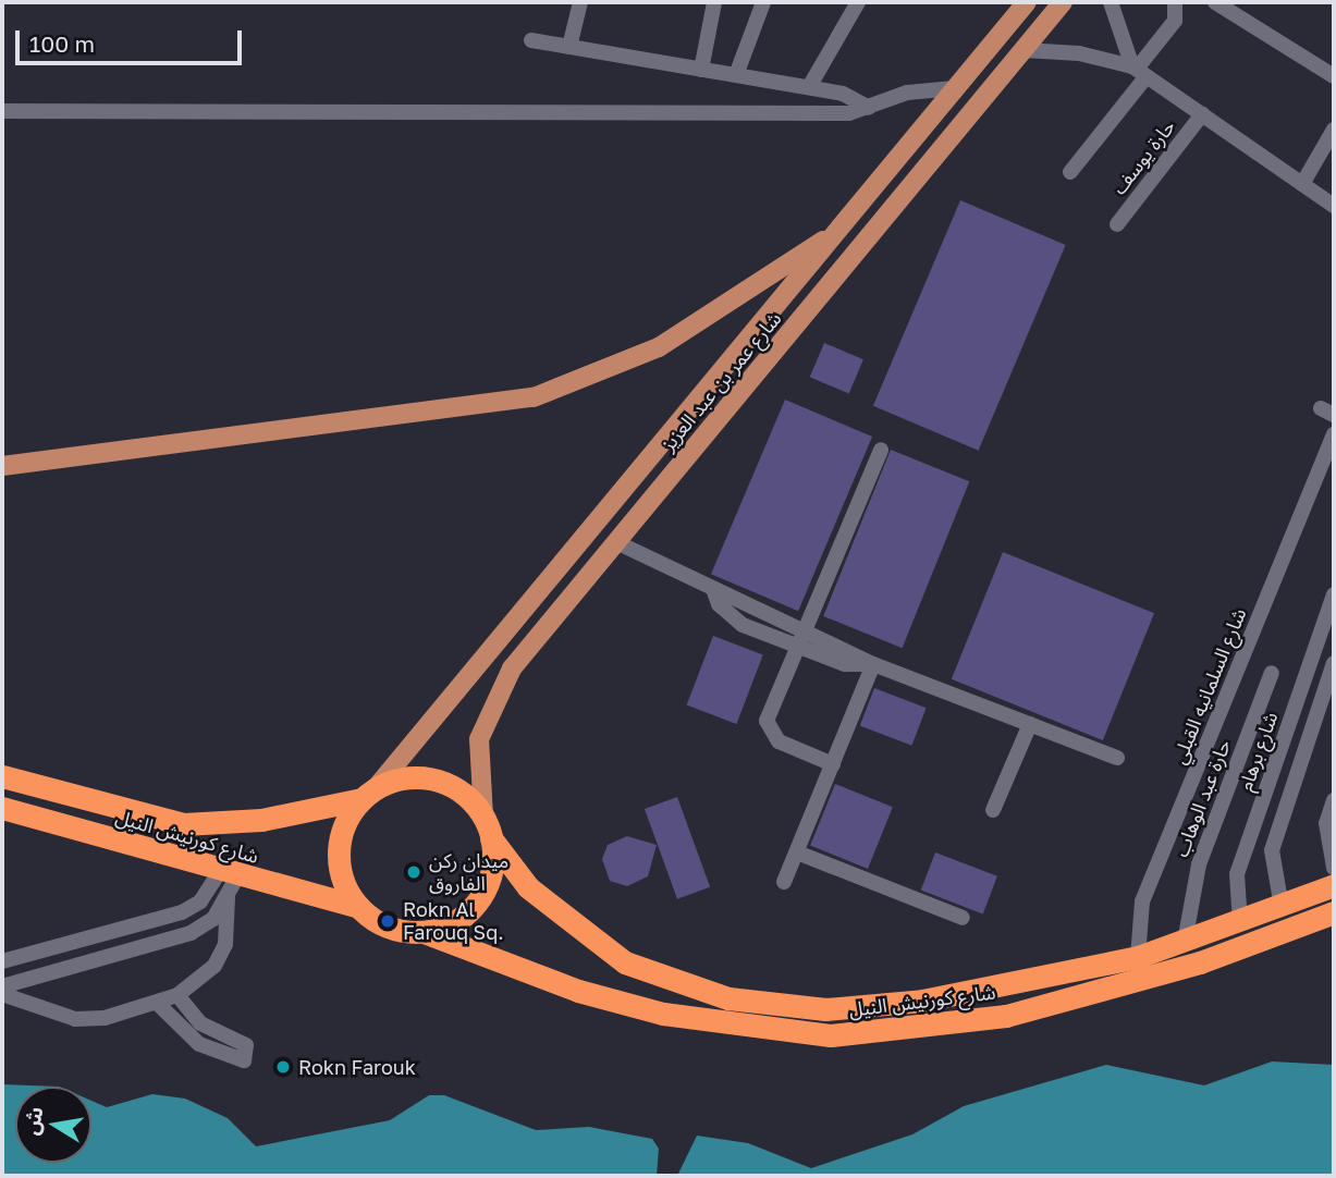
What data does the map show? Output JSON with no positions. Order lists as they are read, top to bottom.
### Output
{
  "streets": {
    "highway": ["شارع كورنيش النيل"],
    "main road": ["شارع عمر بن عبد العزيز"],
    "street": [
      "حارة يوسف",
      "شارع السلمانيه القبلي",
      "شارع برهام",
      "حارة عبد الوهاب"
    ]
  },
  "crossings": [
    ["شارع عمر بن عبد العزيز", "شارع كورنيش النيل"],
    ["شارع السلمانيه القبلي", "شارع كورنيش النيل"],
    ["شارع برهام", "شارع كورنيش النيل"],
    ["حارة عبد الوهاب", "شارع كورنيش النيل"]
  ],
  "places": ["ميدان ركن الفاروق", "Rokn Al Farouq Sq.", "Rokn Farouk"],
  "scale_bar": "100 m",
  "north": "left"
}
